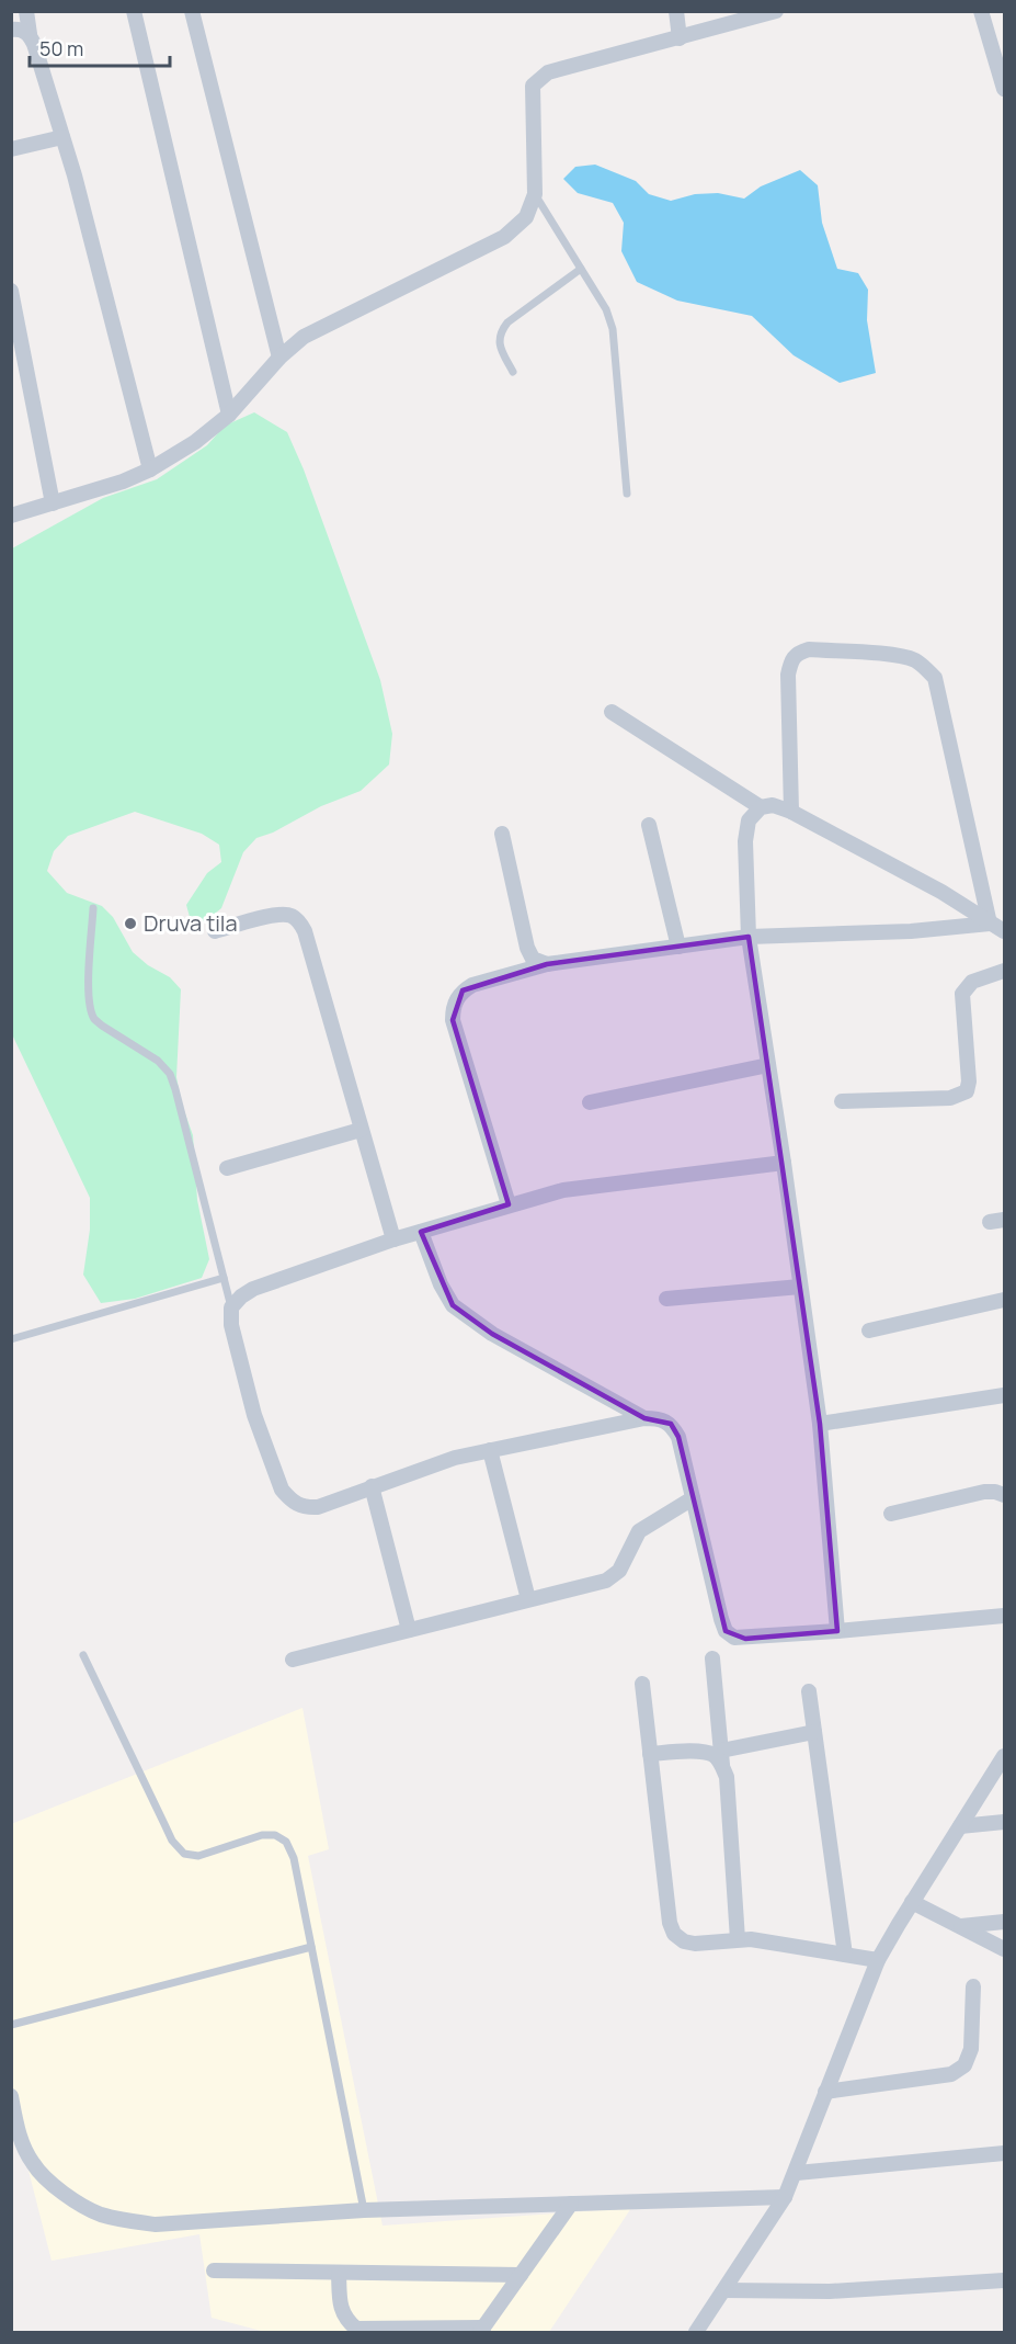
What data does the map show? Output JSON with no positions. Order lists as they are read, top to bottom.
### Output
{
  "places": ["Druva tila"],
  "scale_bar": "50 m"
}
